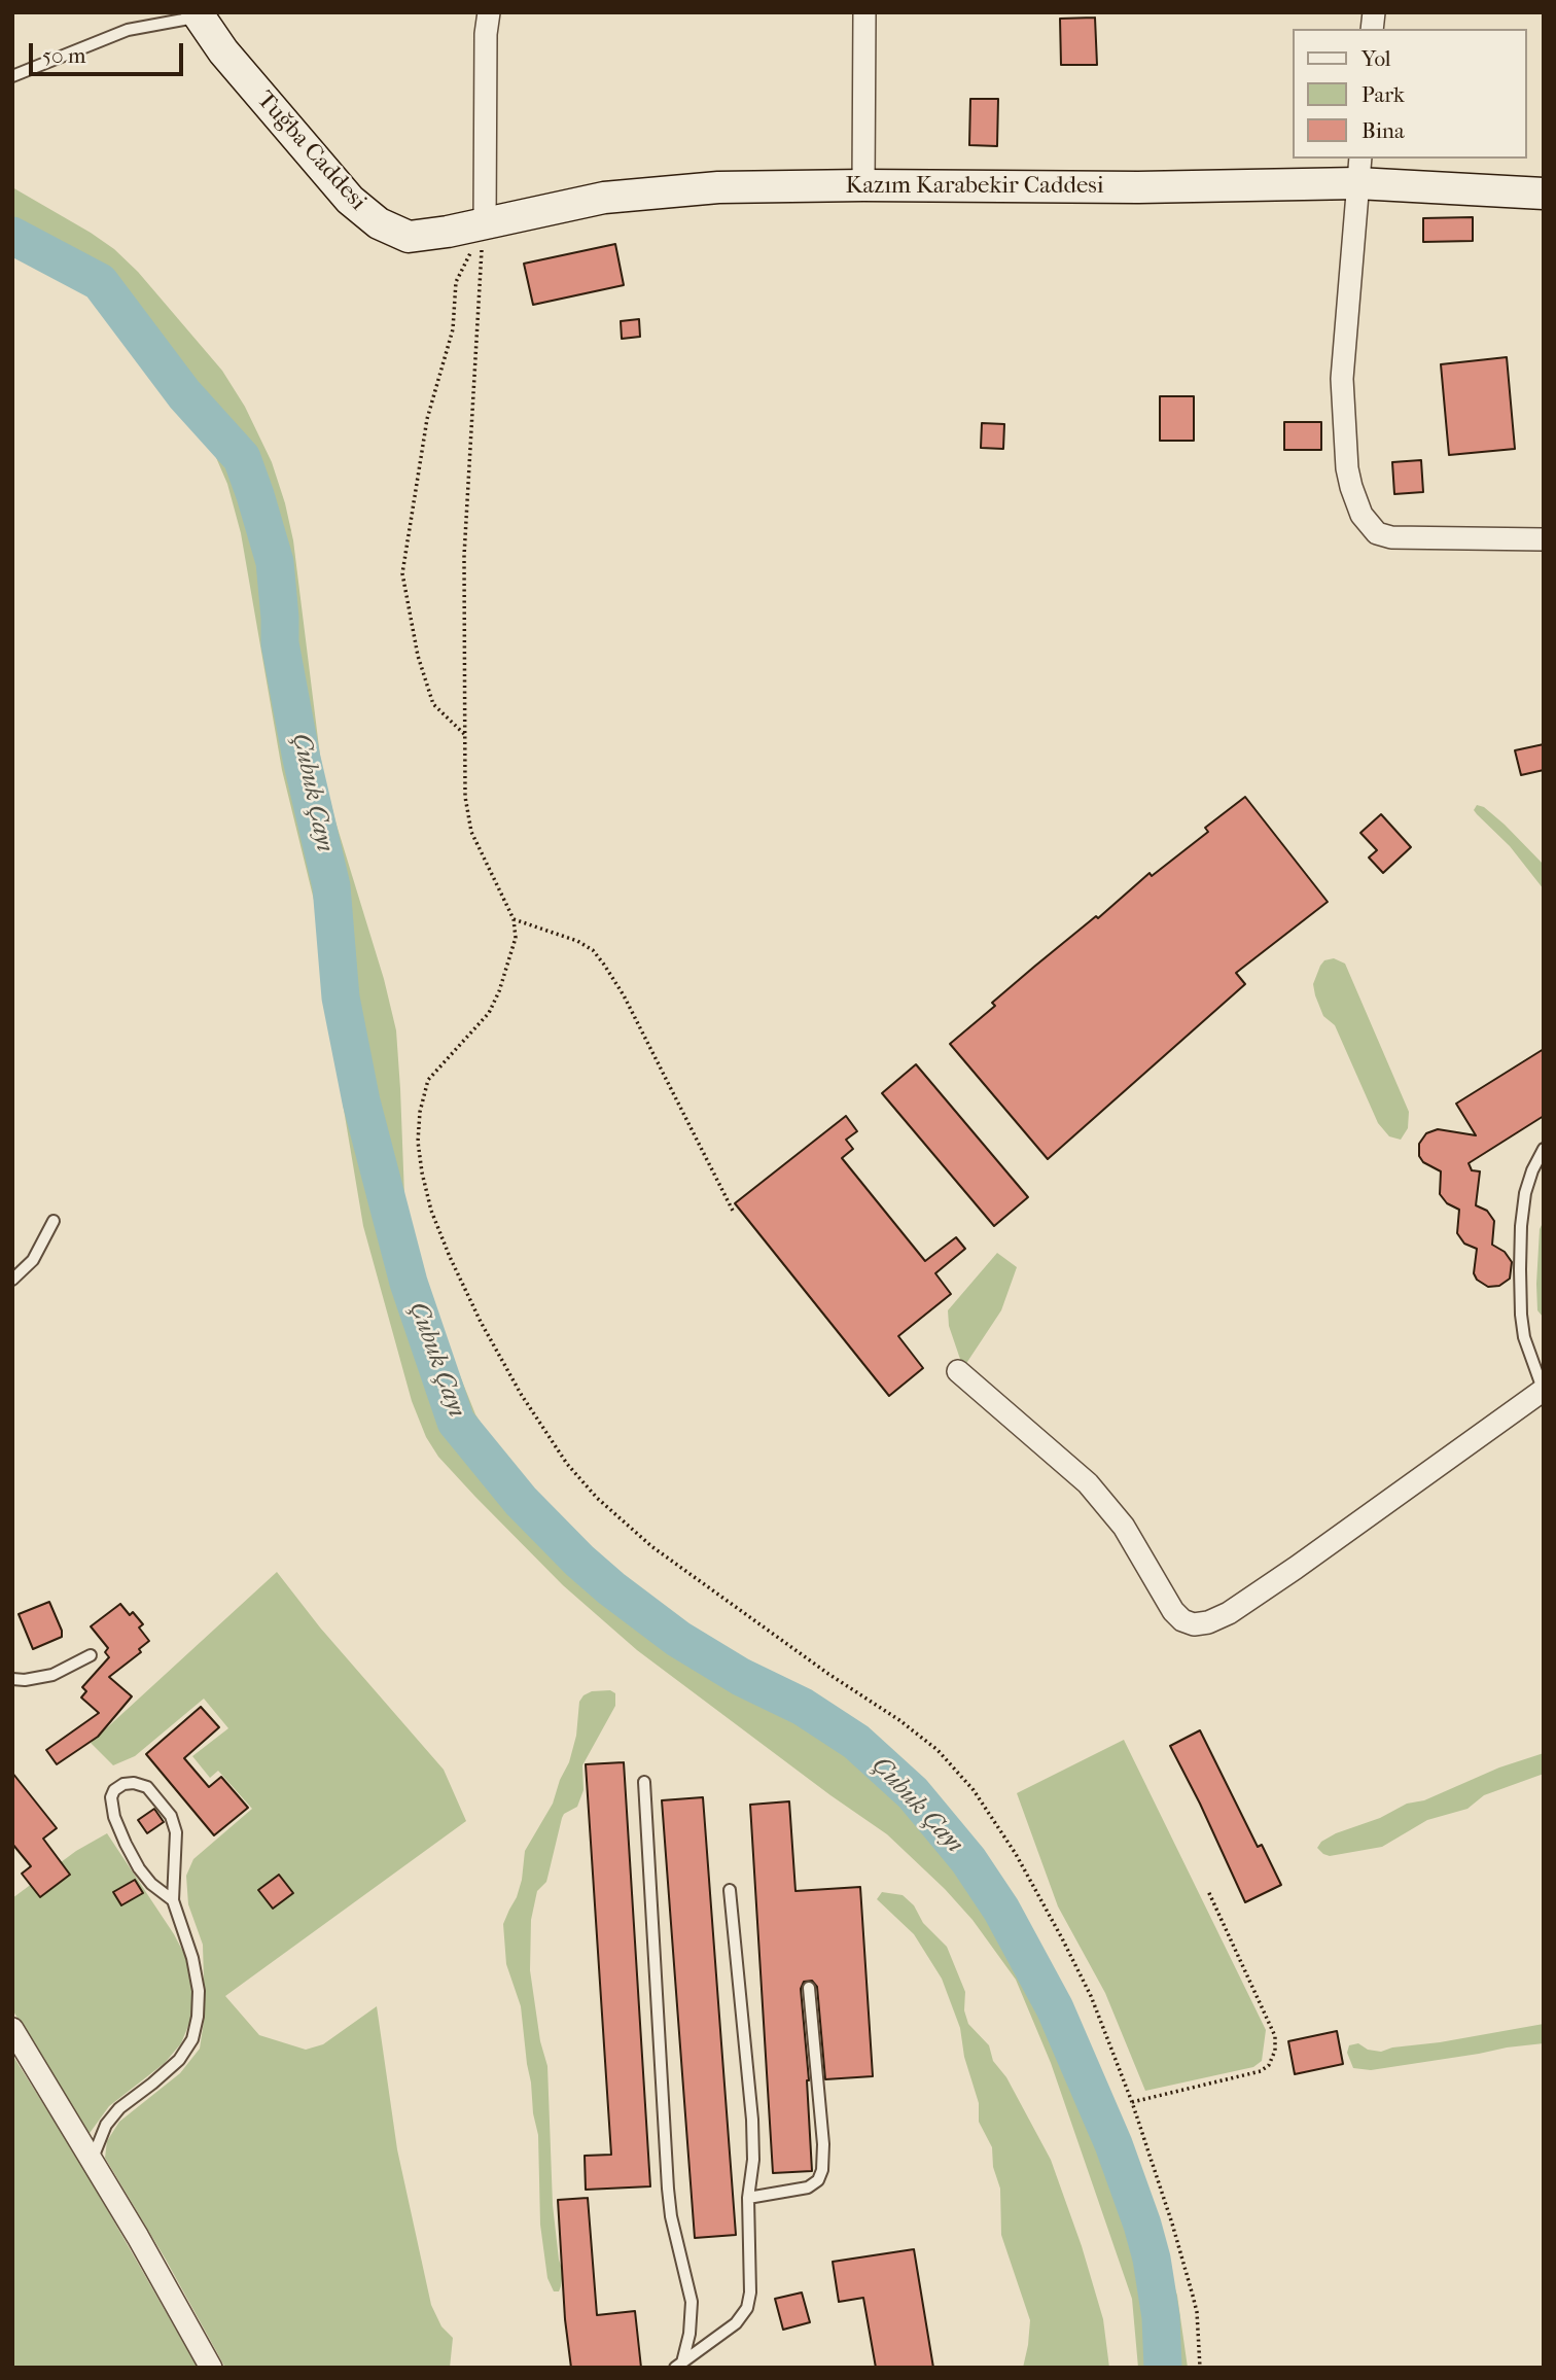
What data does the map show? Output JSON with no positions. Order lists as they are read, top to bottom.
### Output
{
  "streets": {
    "street": ["Tuğba Caddesi", "Kazım Karabekir Caddesi"]
  },
  "crossings": [
    ["Tuğba Caddesi", "Kazım Karabekir Caddesi"]
  ],
  "water": ["Çubuk Çayı"],
  "legend": ["Yol", "Park", "Bina"],
  "scale_bar": "50 m"
}
